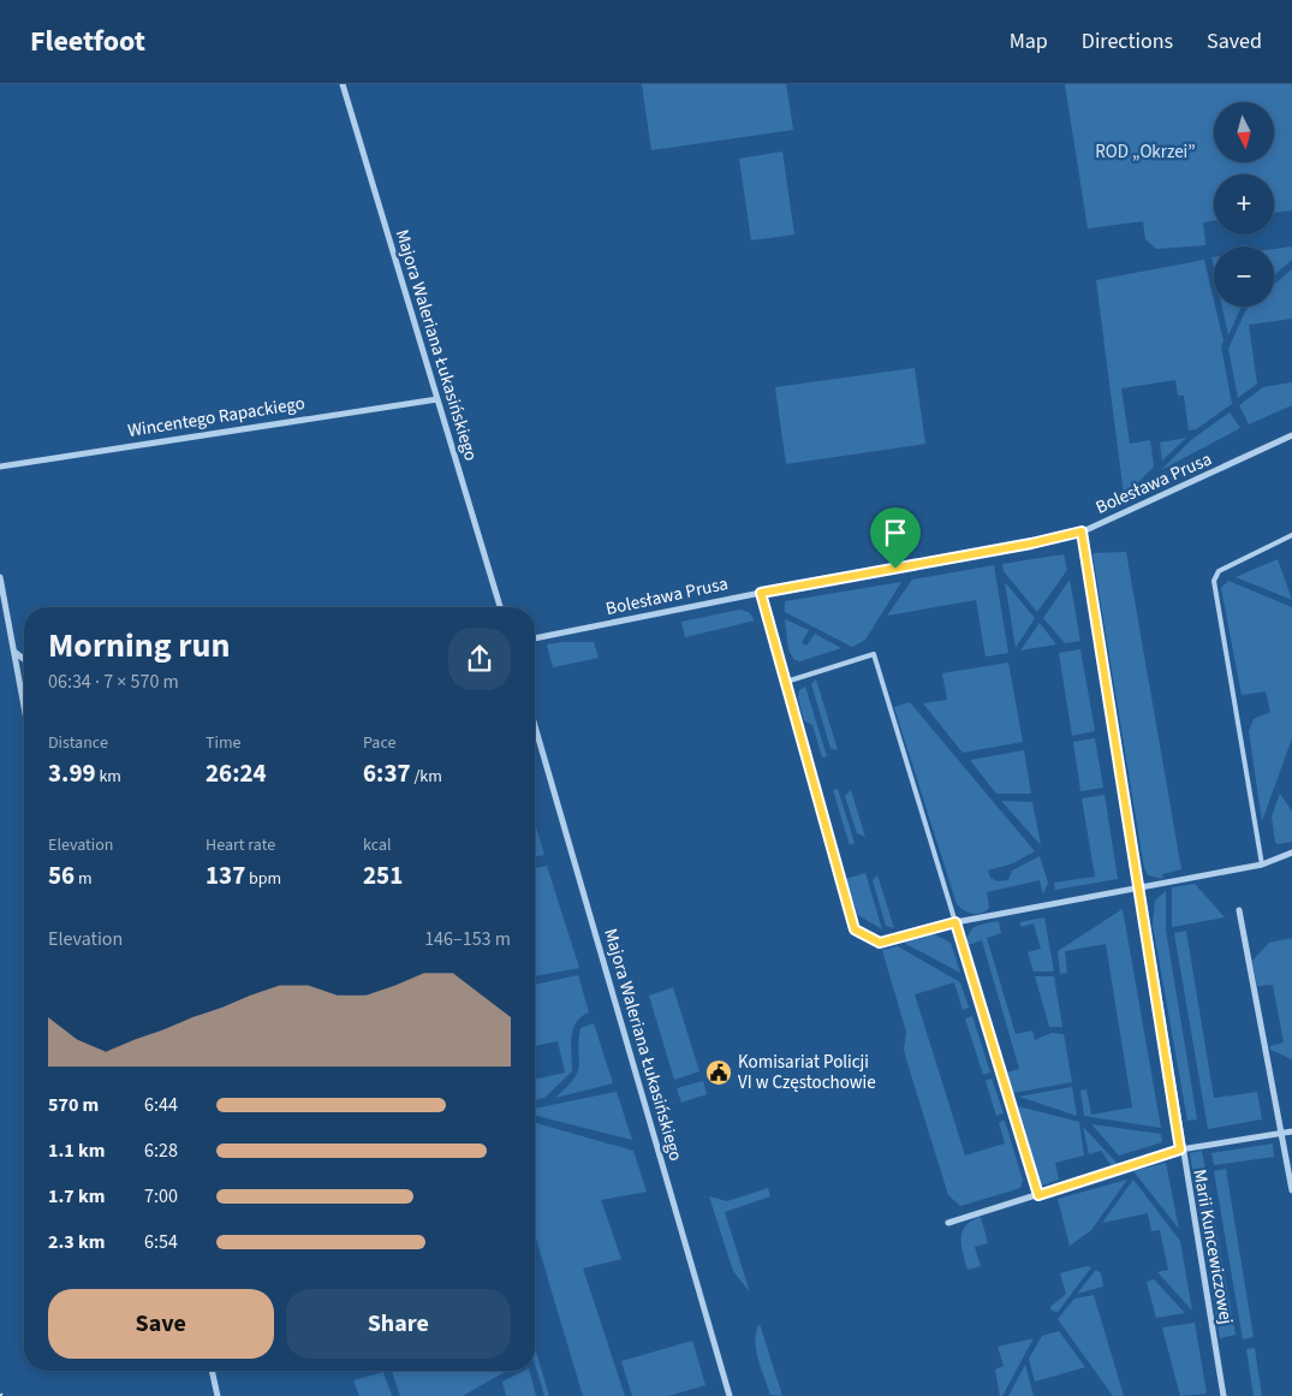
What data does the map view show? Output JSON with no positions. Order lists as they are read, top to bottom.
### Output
{
  "streets": {
    "street": [
      "Majora Waleriana Łukasińskiego",
      "Wincentego Rapackiego",
      "Bolesława Prusa",
      "Marii Kuncewiczowej"
    ]
  },
  "crossings": [
    ["Majora Waleriana Łukasińskiego", "Wincentego Rapackiego"],
    ["Bolesława Prusa", "Marii Kuncewiczowej"]
  ],
  "parks": ["ROD „Okrzei”"],
  "places": {
    "public building": ["Komisariat Policji VI w Częstochowie"]
  },
  "north": "bottom",
  "page": {
    "header": "Fleetfoot",
    "nav": ["Map", "Directions", "Saved"],
    "map_buttons": ["+", "−"],
    "heading": ["Morning run", "06:34 · 7 × 570 m"],
    "stats": [
      ["Distance", "3.99 km"],
      ["Time", "26:24"],
      ["Pace", "6:37 /km"],
      ["Elevation", "56 m"],
      ["Heart rate", "137 bpm"],
      ["kcal", "251"]
    ],
    "chart": ["Elevation", "146–153 m"],
    "list": [
      {
        "name": "570 m",
        "note": "6:44"
      },
      {
        "name": "1.1 km",
        "note": "6:28"
      },
      {
        "name": "1.7 km",
        "note": "7:00"
      },
      {
        "name": "2.3 km",
        "note": "6:54"
      }
    ],
    "buttons": ["Save", "Share"]
  }
}
